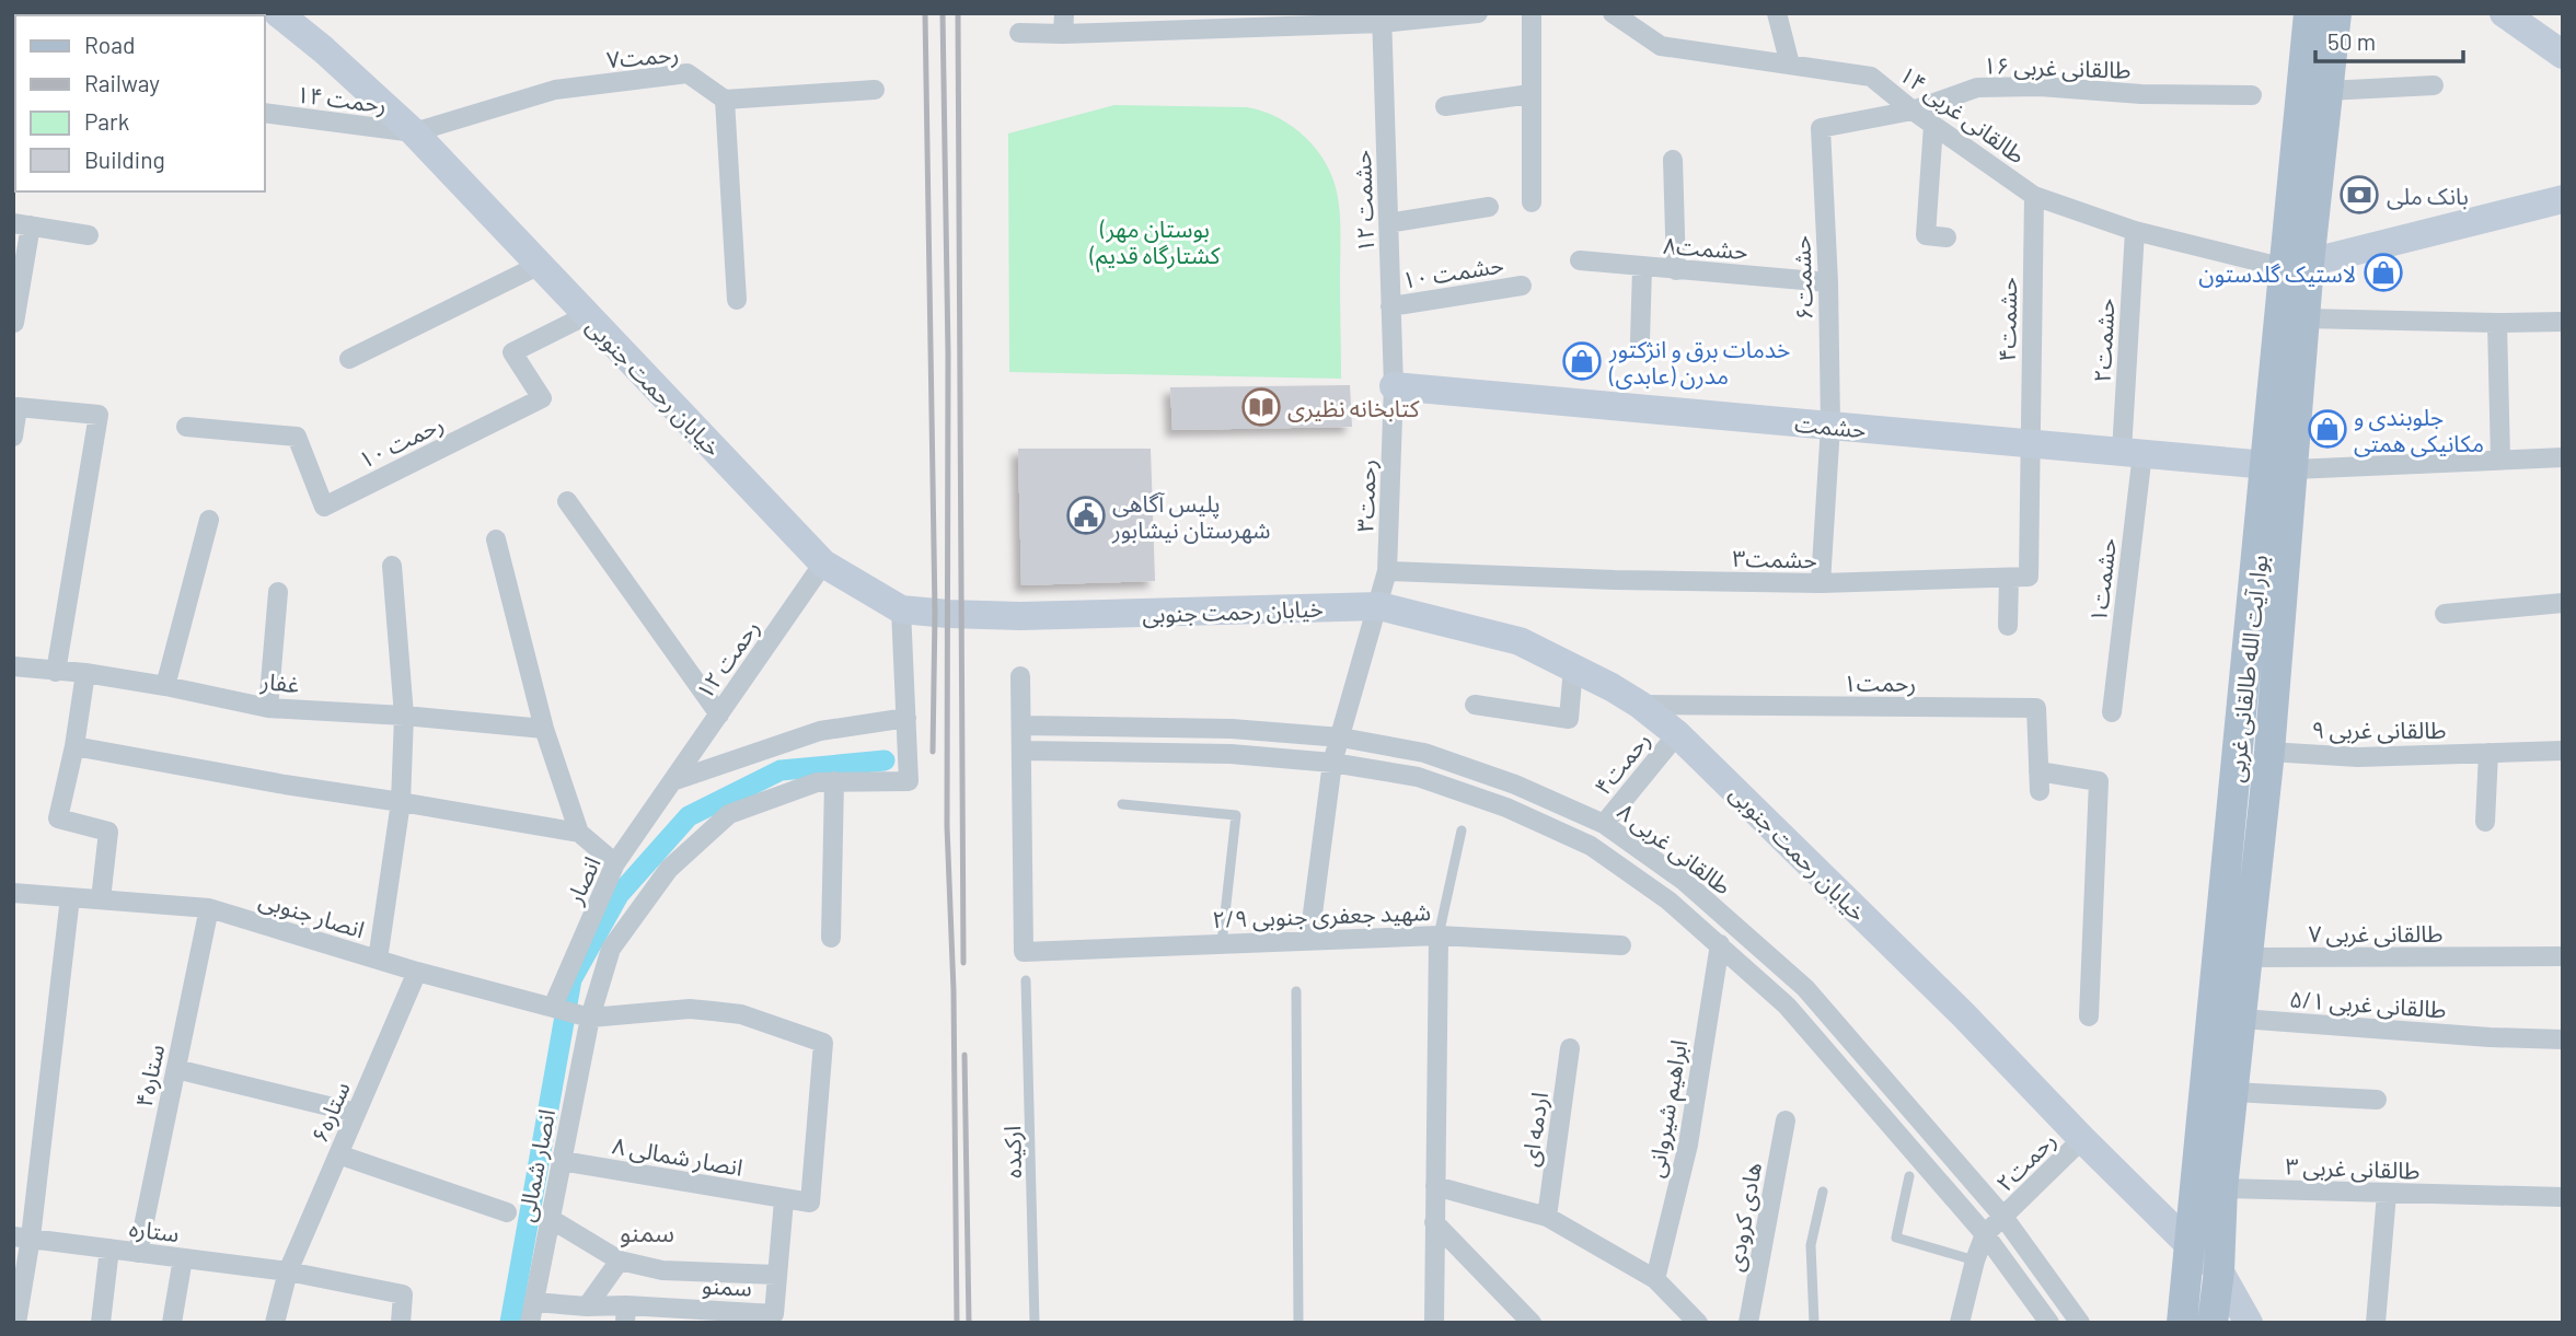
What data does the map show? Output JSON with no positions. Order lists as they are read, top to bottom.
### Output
{
  "streets": {
    "main road": ["بوار آیت الله طالقانی غربی"],
    "street": [
      "رحمت۷",
      "طالقانی غربی ۱۶",
      "رحمت ۱۴",
      "طالقانی غربی ۱۴",
      "حشمت ۱۲",
      "حشمت۸",
      "حشمت ۱۰",
      "حشمت۶",
      "حشمت۴",
      "حشمت۲",
      "خیابان رحمت جنوبی",
      "حشمت",
      "رحمت ۱۰",
      "رحمت۳",
      "حشمت۳",
      "حشمت۱",
      "رحمت ۱۲",
      "غفار",
      "رحمت۱",
      "طالقانی غربی ۹",
      "رحمت۴",
      "طالقانی غربی ۸",
      "انصار",
      "انصار جنوبی",
      "شهید جعفری جنوبی ۲/۹",
      "طالقانی غربی ۷",
      "طالقانی غربی ۵/۱",
      "ستاره۴",
      "ابراهیم شیروانی",
      "ستاره۶",
      "اردمه ای",
      "انصار شمالی ۸",
      "رحمت۲",
      "انصار شمالی",
      "طالقانی غربی ۳",
      "هادی کرودی",
      "ستاره",
      "سمنو"
    ],
    "lane": ["ارکیده"]
  },
  "crossings": [
    ["رحمت۷", "رحمت ۱۴"],
    ["رحمت۷", "خیابان رحمت جنوبی"],
    ["طالقانی غربی ۱۶", "طالقانی غربی ۱۴"],
    ["طالقانی غربی ۱۶", "حشمت۶"],
    ["رحمت ۱۴", "خیابان رحمت جنوبی"],
    ["طالقانی غربی ۱۴", "حشمت۴"],
    ["طالقانی غربی ۱۴", "حشمت۲"],
    ["طالقانی غربی ۱۴", "بوار آیت الله طالقانی غربی"],
    ["حشمت ۱۲", "حشمت ۱۰"],
    ["حشمت ۱۲", "حشمت"],
    ["حشمت ۱۲", "رحمت۳"],
    ["حشمت۸", "حشمت۶"],
    ["حشمت۶", "حشمت"],
    ["حشمت۶", "حشمت۳"],
    ["حشمت۴", "حشمت"],
    ["حشمت۲", "حشمت"],
    ["حشمت۲", "حشمت۱"],
    ["خیابان رحمت جنوبی", "رحمت ۱۰"],
    ["خیابان رحمت جنوبی", "رحمت۳"],
    ["خیابان رحمت جنوبی", "رحمت ۱۲"],
    ["خیابان رحمت جنوبی", "بوار آیت الله طالقانی غربی"],
    ["خیابان رحمت جنوبی", "رحمت۱"],
    ["خیابان رحمت جنوبی", "رحمت۴"],
    ["خیابان رحمت جنوبی", "رحمت۲"],
    ["حشمت", "رحمت۳"],
    ["حشمت", "حشمت۱"],
    ["حشمت", "بوار آیت الله طالقانی غربی"],
    ["رحمت۳", "حشمت۳"],
    ["رحمت۳", "طالقانی غربی ۸"],
    ["رحمت۳", "شهید جعفری جنوبی ۲/۹"],
    ["رحمت ۱۲", "انصار"],
    ["بوار آیت الله طالقانی غربی", "طالقانی غربی ۹"],
    ["بوار آیت الله طالقانی غربی", "طالقانی غربی ۷"],
    ["بوار آیت الله طالقانی غربی", "طالقانی غربی ۵/۱"],
    ["بوار آیت الله طالقانی غربی", "طالقانی غربی ۳"],
    ["رحمت۴", "طالقانی غربی ۸"],
    ["طالقانی غربی ۸", "شهید جعفری جنوبی ۲/۹"],
    ["طالقانی غربی ۸", "ابراهیم شیروانی"],
    ["طالقانی غربی ۸", "رحمت۲"],
    ["انصار", "انصار جنوبی"],
    ["انصار جنوبی", "ستاره۴"],
    ["انصار جنوبی", "ستاره۶"],
    ["انصار جنوبی", "انصار شمالی"],
    ["ستاره۴", "ستاره"],
    ["ستاره۶", "ستاره"],
    ["انصار شمالی ۸", "انصار شمالی"],
    ["انصار شمالی ۸", "سمنو"],
    ["انصار شمالی", "سمنو"]
  ],
  "districts": ["سمنو"],
  "parks": ["(بوستان مهر (کشتارگاه قدیم"],
  "places": {
    "bank": ["بانک ملی"],
    "shop": ["لاستیک گلدستون", "خدمات برق و انژکتور مدرن (عابدی)", "جلوبندی و مکانیکی همتی"],
    "library": ["کتابخانه نظیری"],
    "public building": ["پلیس آگاهی شهرستان نیشابور"]
  },
  "legend": [
    "Road",
    "Railway",
    "Park",
    "Building"
  ],
  "scale_bar": "50 m"
}
